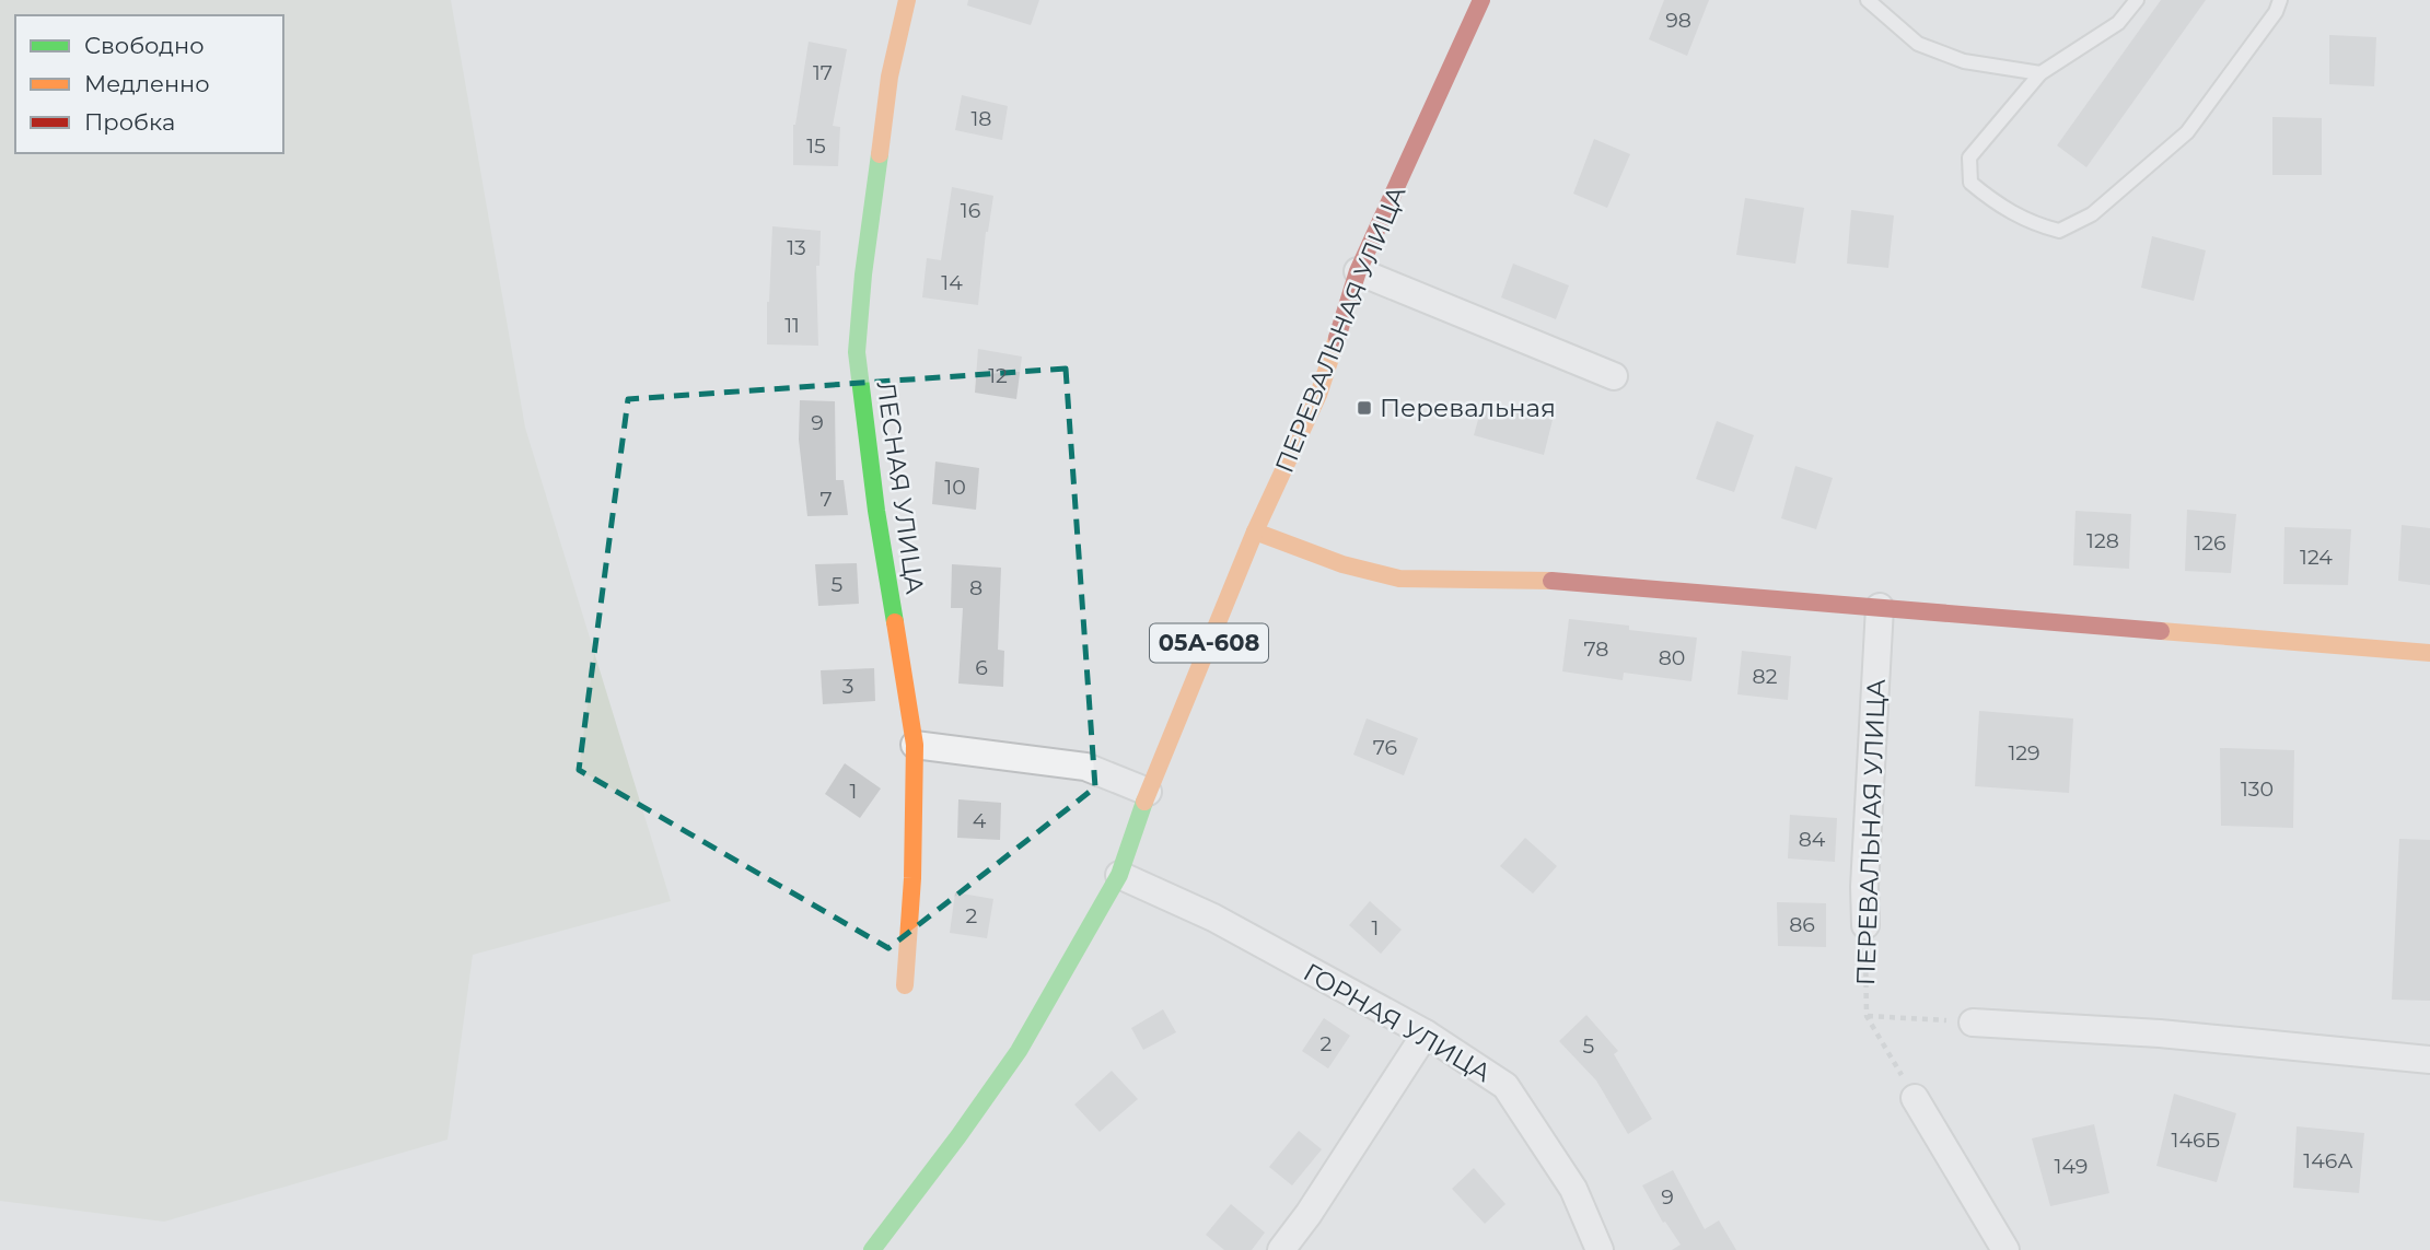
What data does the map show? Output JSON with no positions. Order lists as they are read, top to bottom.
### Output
{
  "streets": {
    "main road": ["ПЕРЕВАЛЬНАЯ УЛИЦА", "ЛЕСНАЯ УЛИЦА", "05А-608"],
    "street": ["ГОРНАЯ УЛИЦА"]
  },
  "crossings": [
    ["ПЕРЕВАЛЬНАЯ УЛИЦА", "ГОРНАЯ УЛИЦА"]
  ],
  "places": {
    "transit": ["Перевальная"]
  },
  "house_numbers": [
    "98",
    "17",
    "18",
    "15",
    "16",
    "13",
    "14",
    "11",
    "12",
    "9",
    "10",
    "7",
    "128",
    "126",
    "124",
    "5",
    "8",
    "78",
    "80",
    "6",
    "82",
    "3",
    "76",
    "129",
    "130",
    "1",
    "4",
    "84",
    "2",
    "86",
    "1",
    "2",
    "5",
    "146Б",
    "146А",
    "149",
    "9"
  ],
  "legend": ["Свободно", "Медленно", "Пробка"]
}
